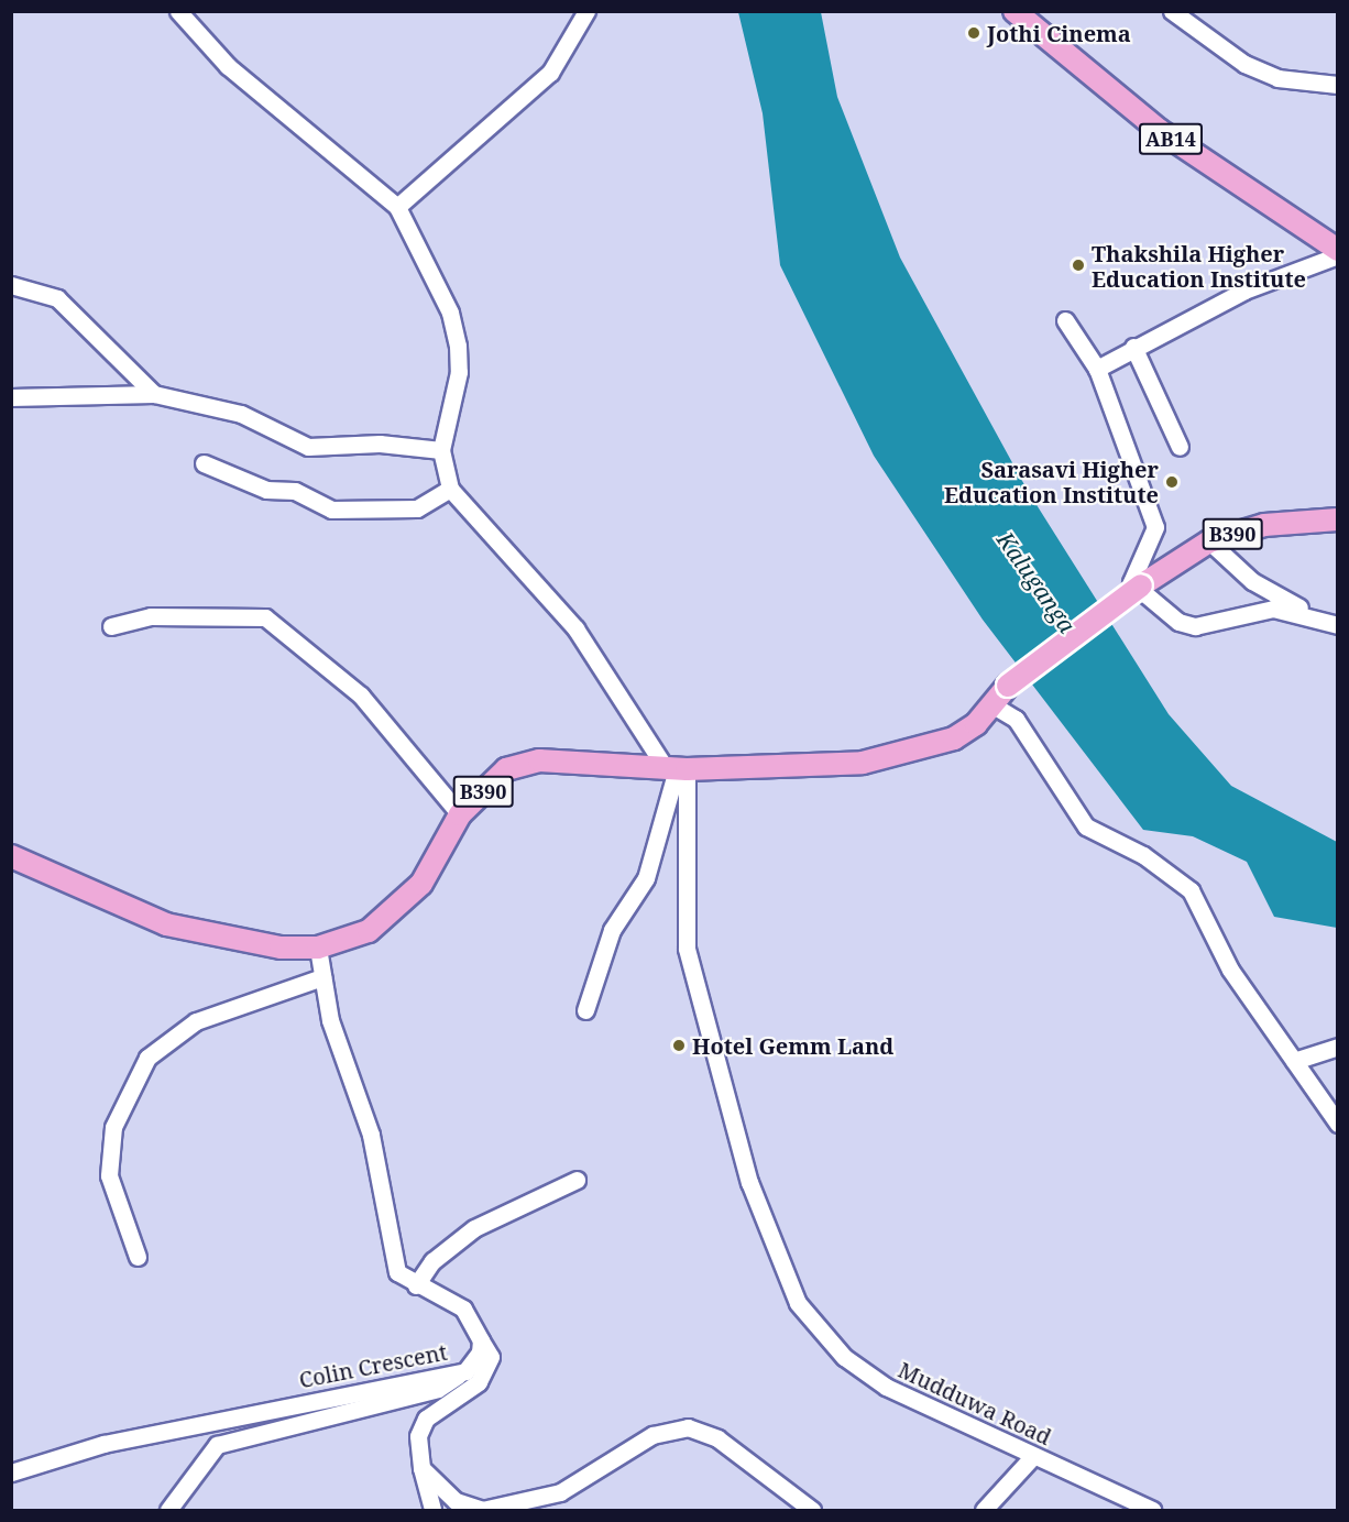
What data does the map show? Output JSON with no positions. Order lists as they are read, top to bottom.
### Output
{
  "streets": {
    "main road": ["AB14", "B390"],
    "street": ["Colin Crescent", "Mudduwa Road"]
  },
  "crossings": [
    ["B390", "Colin Crescent"],
    ["B390", "Mudduwa Road"]
  ],
  "water": ["Kaluganga"],
  "places": [
    "Jothi Cinema",
    "Thakshila Higher Education Institute",
    "Sarasavi Higher Education Institute",
    "Hotel Gemm Land"
  ]
}
